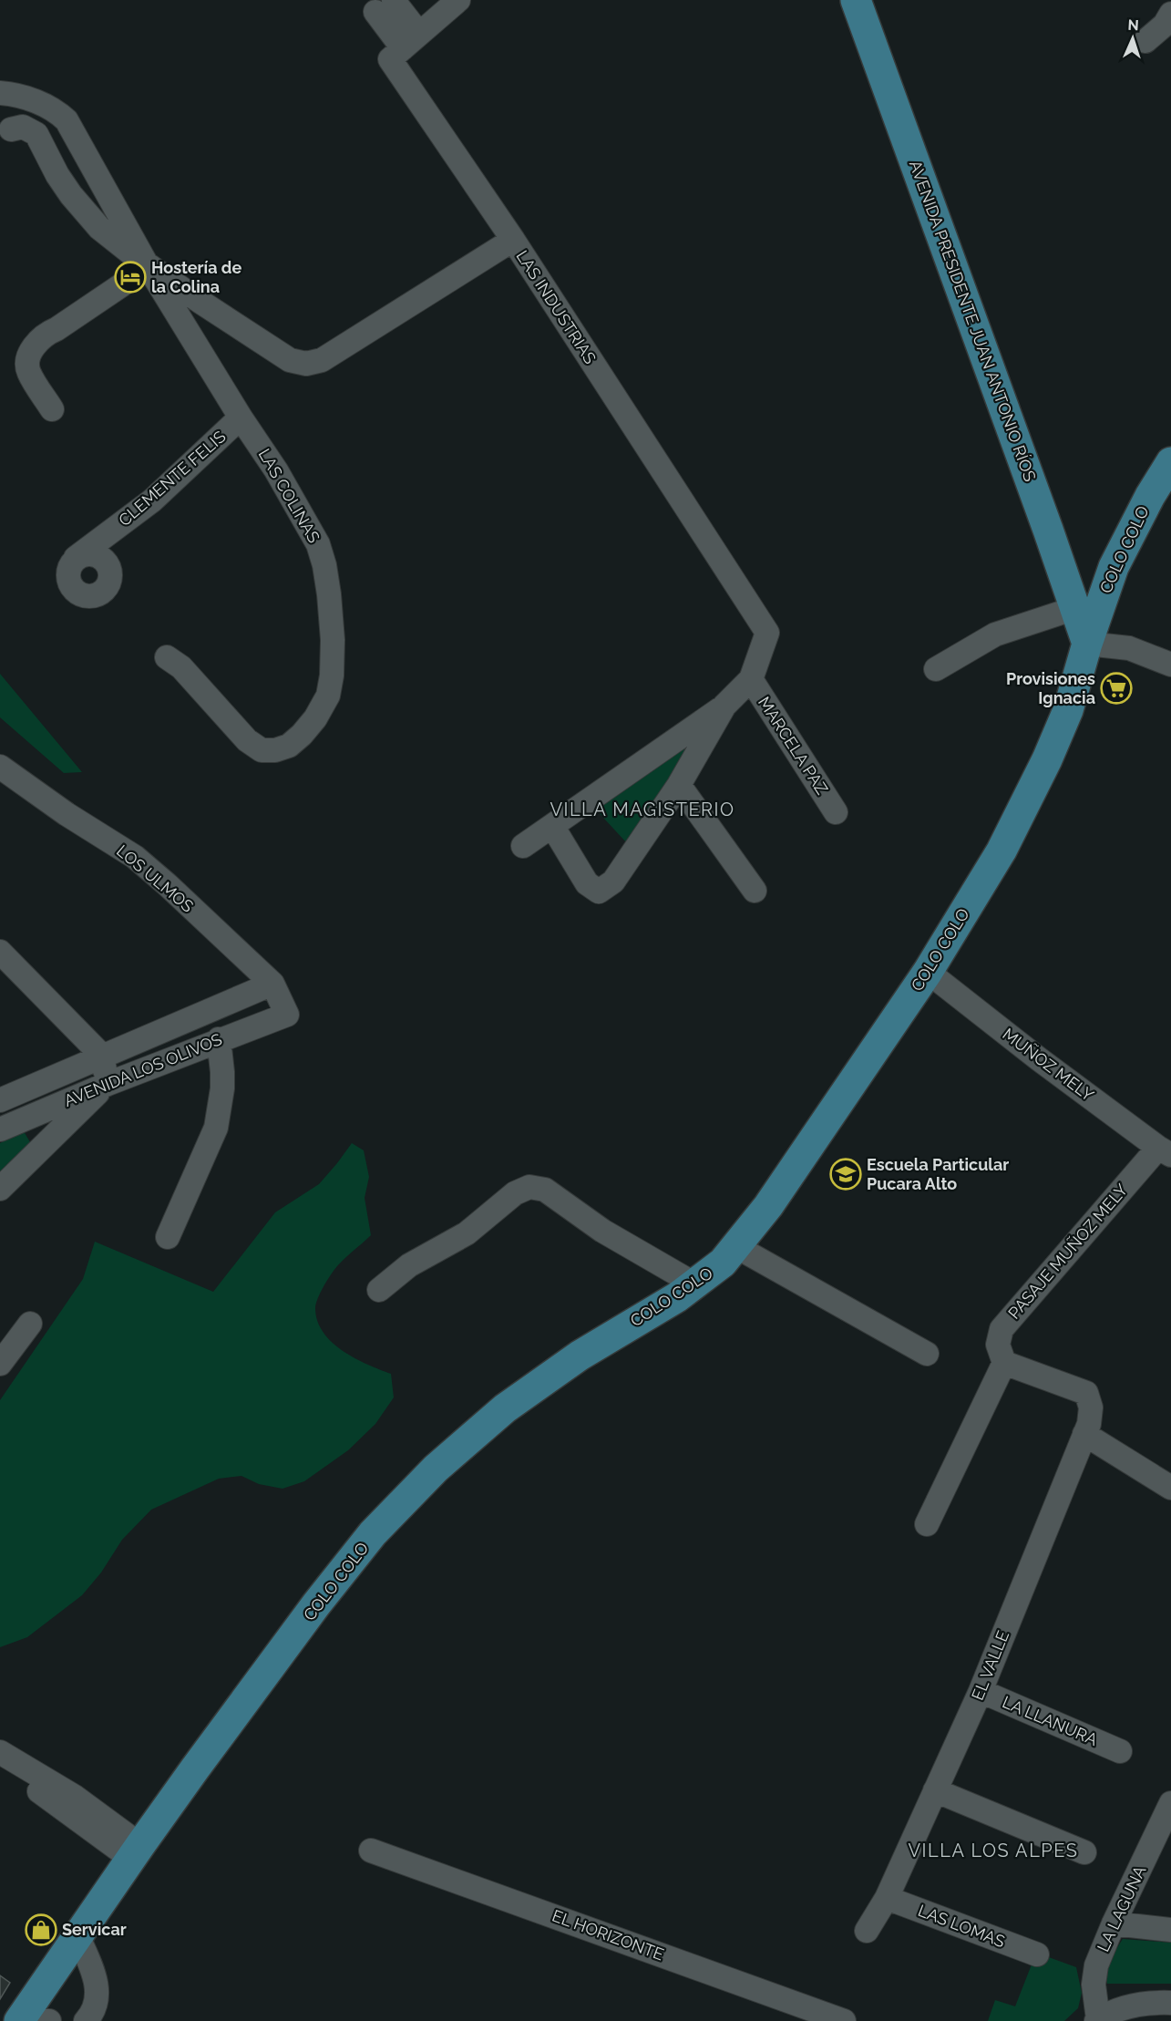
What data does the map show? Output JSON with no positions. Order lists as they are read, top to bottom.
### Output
{
  "streets": {
    "main road": ["AVENIDA PRESIDENTE JUAN ANTONIO RÍOS", "COLO COLO"],
    "street": [
      "LAS INDUSTRIAS",
      "CLEMENTE FELIS",
      "LAS COLINAS",
      "MARCELA PAZ",
      "LOS ULMOS",
      "MUÑOZ MELY",
      "AVENIDA LOS OLIVOS",
      "PASAJE MUÑOZ MELY",
      "EL VALLE",
      "LA LLANURA",
      "LA LAGUNA",
      "LAS LOMAS",
      "EL HORIZONTE"
    ]
  },
  "crossings": [
    ["LAS INDUSTRIAS", "LAS COLINAS"],
    ["LAS INDUSTRIAS", "MARCELA PAZ"],
    ["AVENIDA PRESIDENTE JUAN ANTONIO RÍOS", "COLO COLO"],
    ["CLEMENTE FELIS", "LAS COLINAS"],
    ["COLO COLO", "MUÑOZ MELY"],
    ["LOS ULMOS", "AVENIDA LOS OLIVOS"],
    ["MUÑOZ MELY", "PASAJE MUÑOZ MELY"],
    ["PASAJE MUÑOZ MELY", "EL VALLE"],
    ["EL VALLE", "LA LLANURA"],
    ["EL VALLE", "LAS LOMAS"]
  ],
  "districts": ["VILLA MAGISTERIO", "VILLA LOS ALPES"],
  "places": {
    "hotel": ["Hostería de la Colina"],
    "supermarket": ["Provisiones Ignacia"],
    "school or university": ["Escuela Particular Pucara Alto"],
    "shop": ["Servicar"]
  },
  "north": "top"
}
